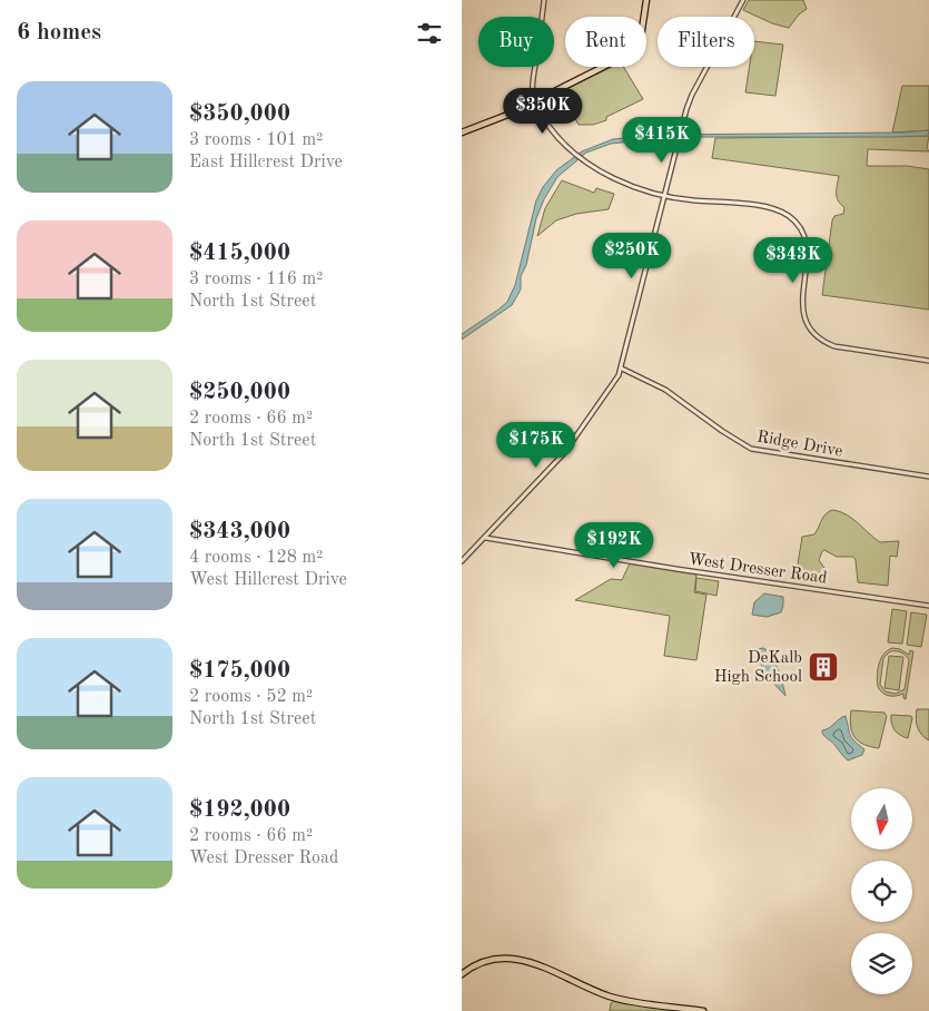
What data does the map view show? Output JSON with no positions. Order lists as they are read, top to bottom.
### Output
{
  "streets": {
    "street": ["Ridge Drive", "West Dresser Road"]
  },
  "places": {
    "building": ["DeKalb High School"]
  },
  "north": "bottom",
  "page": {
    "heading": "6 homes",
    "chip": ["Buy", "Rent", "Filters"],
    "list": [
      {
        "name": "$350,000",
        "note": "3 rooms · 101 m² · East Hillcrest Drive"
      },
      {
        "name": "$415,000",
        "note": "3 rooms · 116 m² · North 1st Street"
      },
      {
        "name": "$250,000",
        "note": "2 rooms · 66 m² · North 1st Street"
      },
      {
        "name": "$343,000",
        "note": "4 rooms · 128 m² · West Hillcrest Drive"
      },
      {
        "name": "$175,000",
        "note": "2 rooms · 52 m² · North 1st Street"
      },
      {
        "name": "$192,000",
        "note": "2 rooms · 66 m² · West Dresser Road"
      }
    ],
    "price": [
      "$350K",
      "$415K",
      "$250K",
      "$343K",
      "$175K",
      "$192K"
    ]
  }
}
